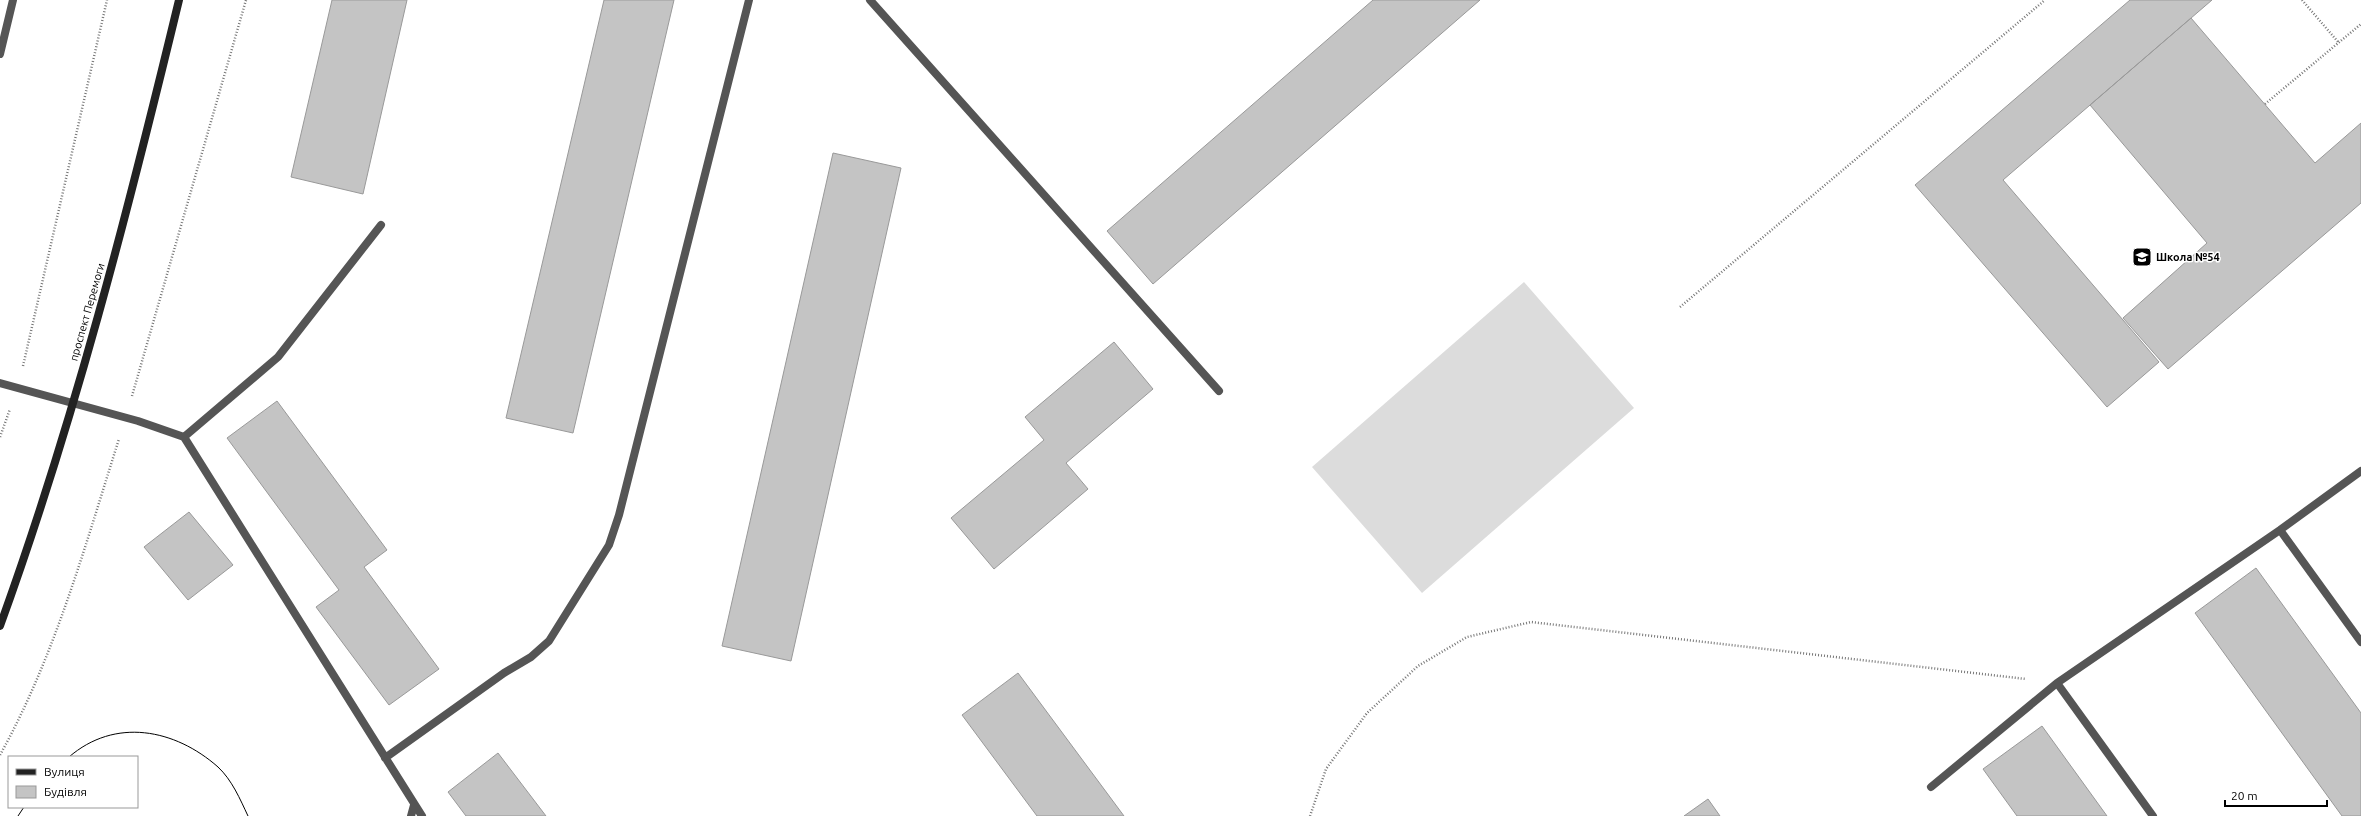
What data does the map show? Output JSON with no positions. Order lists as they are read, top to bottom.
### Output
{
  "streets": {
    "main road": ["проспект Перемоги"]
  },
  "places": {
    "school or university": ["Школа №54"]
  },
  "legend": ["Вулиця", "Будівля"],
  "scale_bar": "20 m"
}
